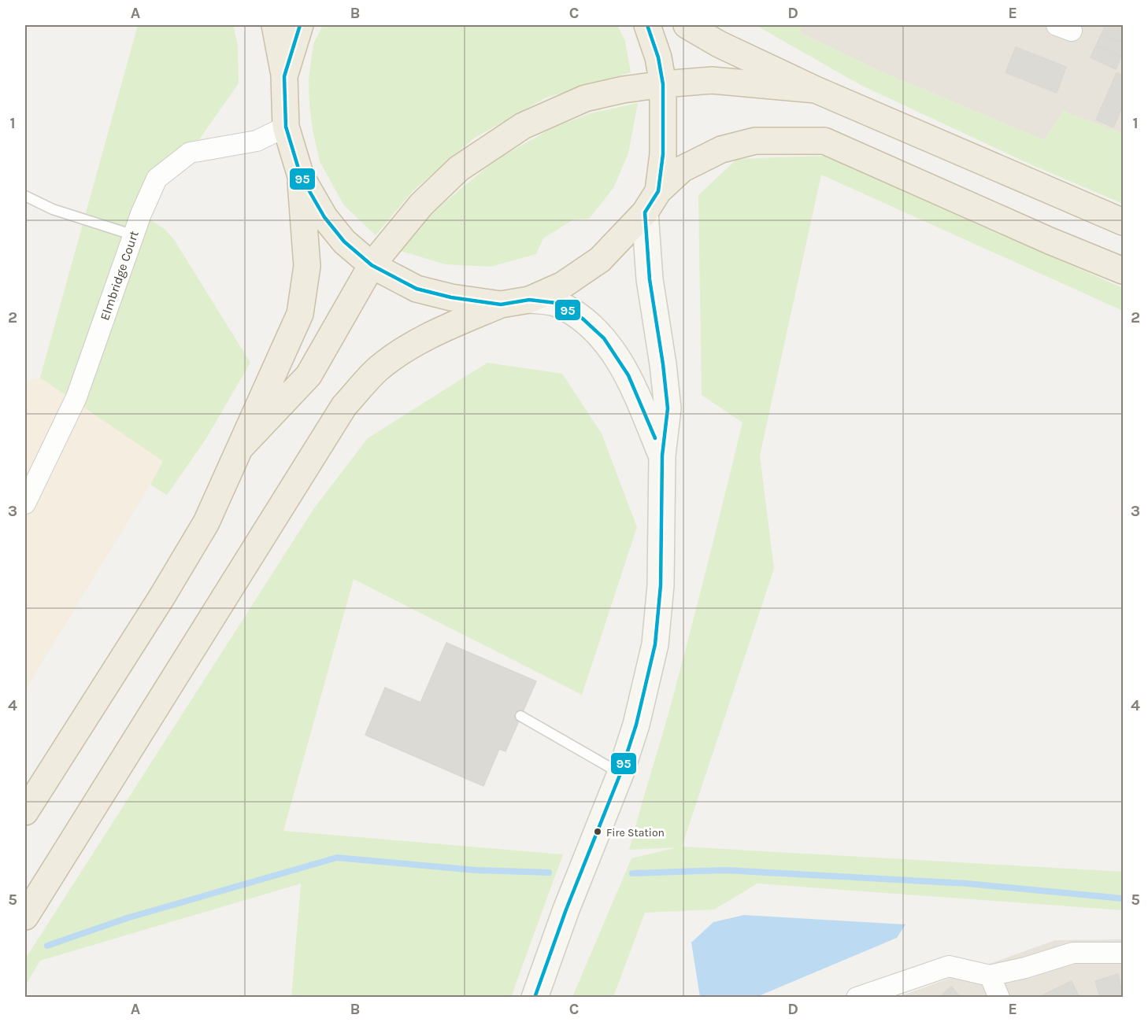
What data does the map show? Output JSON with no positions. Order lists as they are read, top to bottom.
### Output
{
  "streets": {
    "street": ["Elmbridge Court"]
  },
  "places": ["Fire Station"],
  "lines": ["transit line 95"],
  "grid": {
    "columns": [
      "A",
      "B",
      "C",
      "D",
      "E"
    ],
    "rows": [
      "1",
      "2",
      "3",
      "4",
      "5"
    ]
  }
}
